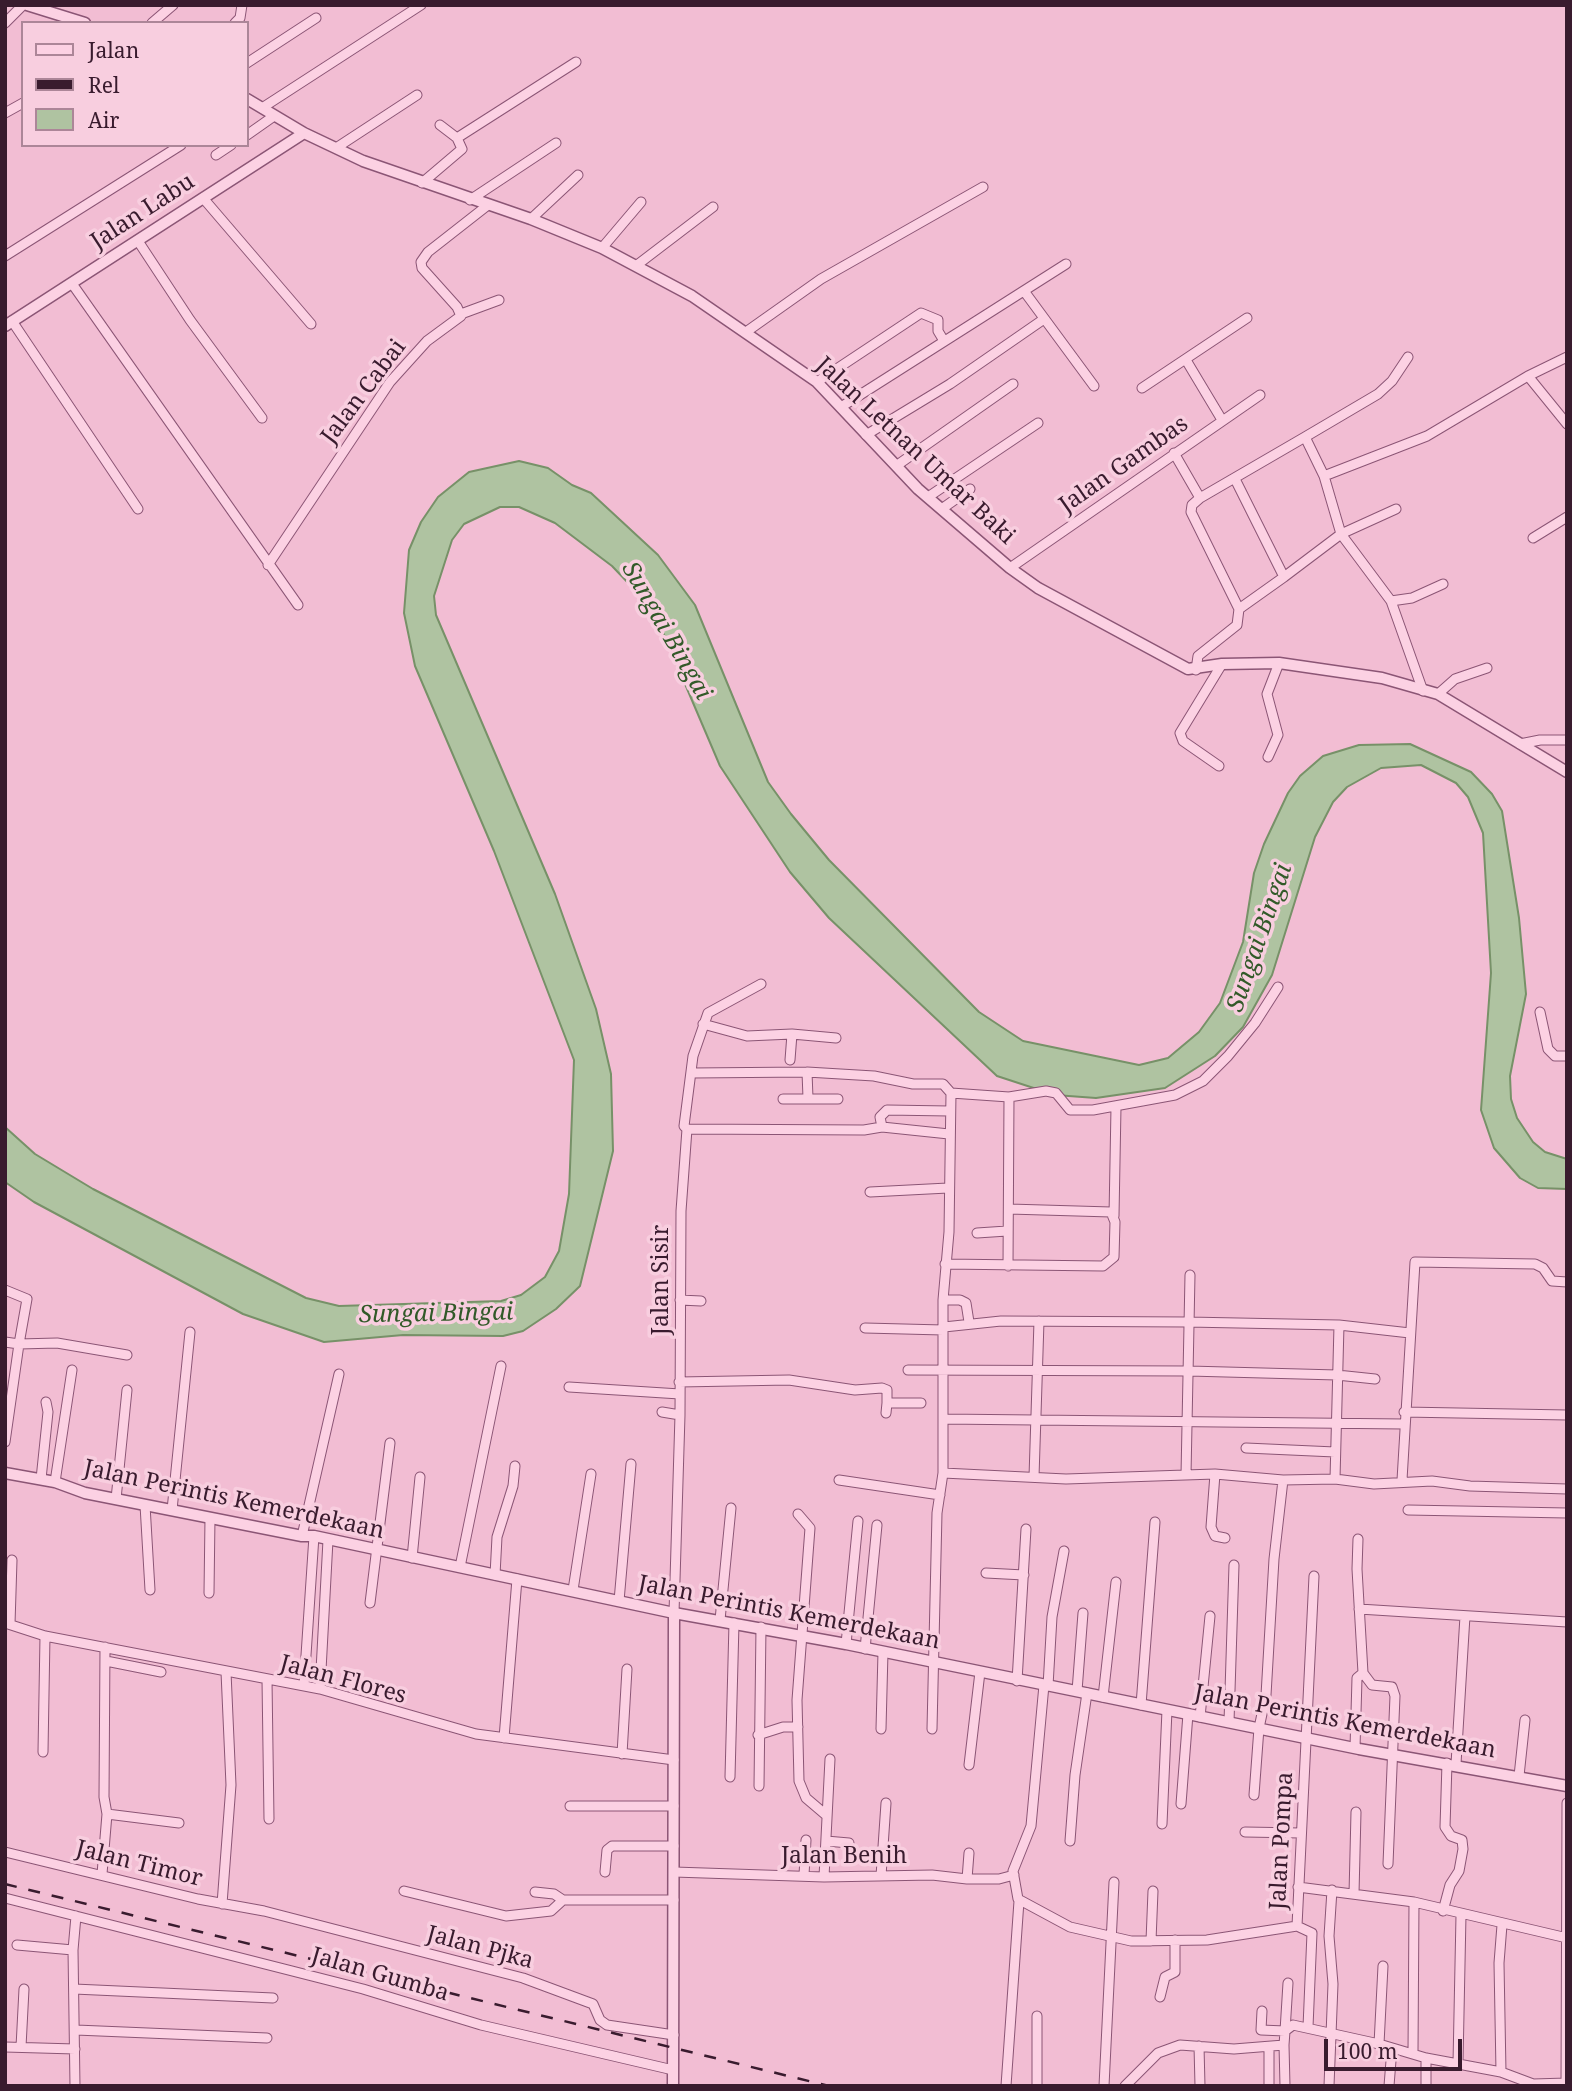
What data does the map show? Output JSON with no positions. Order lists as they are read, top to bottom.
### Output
{
  "streets": {
    "street": [
      "Jalan Labu",
      "Jalan Cabai",
      "Jalan Letnan Umar Baki",
      "Jalan Gambas",
      "Jalan Sisir",
      "Jalan Perintis Kemerdekaan",
      "Jalan Flores",
      "Jalan Pompa",
      "Jalan Benih",
      "Jalan Timor",
      "Jalan Pjka",
      "Jalan Gumba"
    ]
  },
  "crossings": [
    ["Jalan Labu", "Jalan Letnan Umar Baki"],
    ["Jalan Letnan Umar Baki", "Jalan Gambas"],
    ["Jalan Sisir", "Jalan Perintis Kemerdekaan"],
    ["Jalan Perintis Kemerdekaan", "Jalan Pompa"],
    ["Jalan Timor", "Jalan Pjka"]
  ],
  "water": ["Sungai Bingai"],
  "legend": ["Jalan", "Rel", "Air"],
  "scale_bar": "100 m"
}
